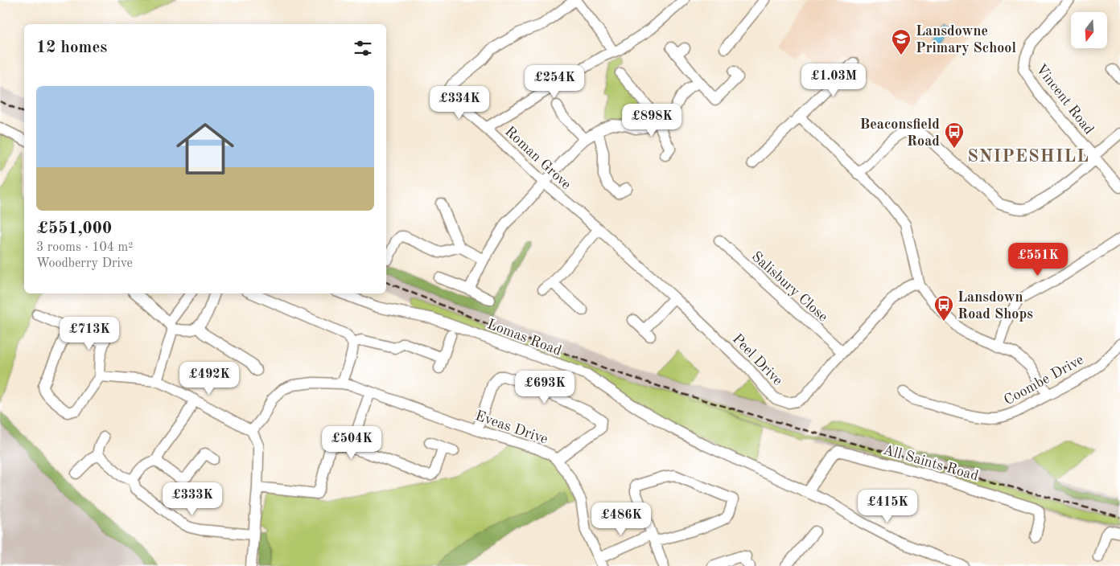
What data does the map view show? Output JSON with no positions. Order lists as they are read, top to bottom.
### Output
{
  "streets": {
    "street": [
      "Vincent Road",
      "Roman Grove",
      "Salisbury Close",
      "Lomas Road",
      "Peel Drive",
      "Coombe Drive",
      "Eveas Drive",
      "All Saints Road"
    ]
  },
  "crossings": [
    ["Roman Grove", "Peel Drive"],
    ["Salisbury Close", "Peel Drive"],
    ["Lomas Road", "All Saints Road"]
  ],
  "districts": ["SNIPESHILL"],
  "places": {
    "school or university": ["Lansdowne Primary School"],
    "bus stop": ["Beaconsfield Road", "Lansdown Road Shops"]
  },
  "north": "bottom",
  "page": {
    "heading": "12 homes",
    "price": [
      "£1.03M",
      "£254K",
      "£334K",
      "£898K",
      "£551K",
      "£713K",
      "£492K",
      "£693K",
      "£504K",
      "£333K",
      "£415K",
      "£486K"
    ],
    "list": [
      {
        "name": "£551,000",
        "note": "3 rooms · 104 m² · Woodberry Drive"
      }
    ]
  }
}
